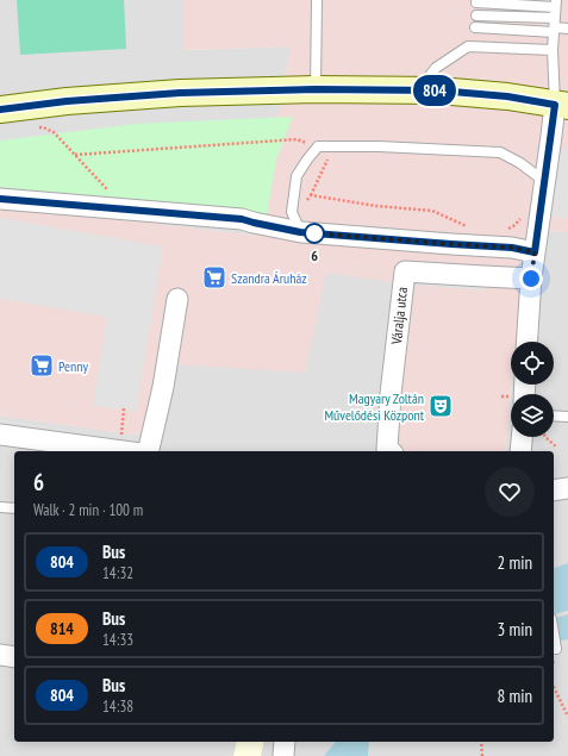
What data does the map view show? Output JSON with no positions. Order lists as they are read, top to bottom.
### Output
{
  "streets": {
    "street": ["Váralja utca"]
  },
  "places": {
    "other": ["6"],
    "supermarket": ["Szandra Áruház", "Penny"],
    "theatre": ["Magyary Zoltán Művelődési Központ"]
  },
  "lines": ["bus line 804"],
  "page": {
    "on_map": "804",
    "heading": ["6", "Walk · 2 min · 100 m"],
    "list": [
      {
        "mark": "804",
        "name": "Bus",
        "note": "14:32",
        "value": "2 min"
      },
      {
        "mark": "814",
        "name": "Bus",
        "note": "14:33",
        "value": "3 min"
      },
      {
        "mark": "804",
        "name": "Bus",
        "note": "14:38",
        "value": "8 min"
      }
    ]
  }
}
